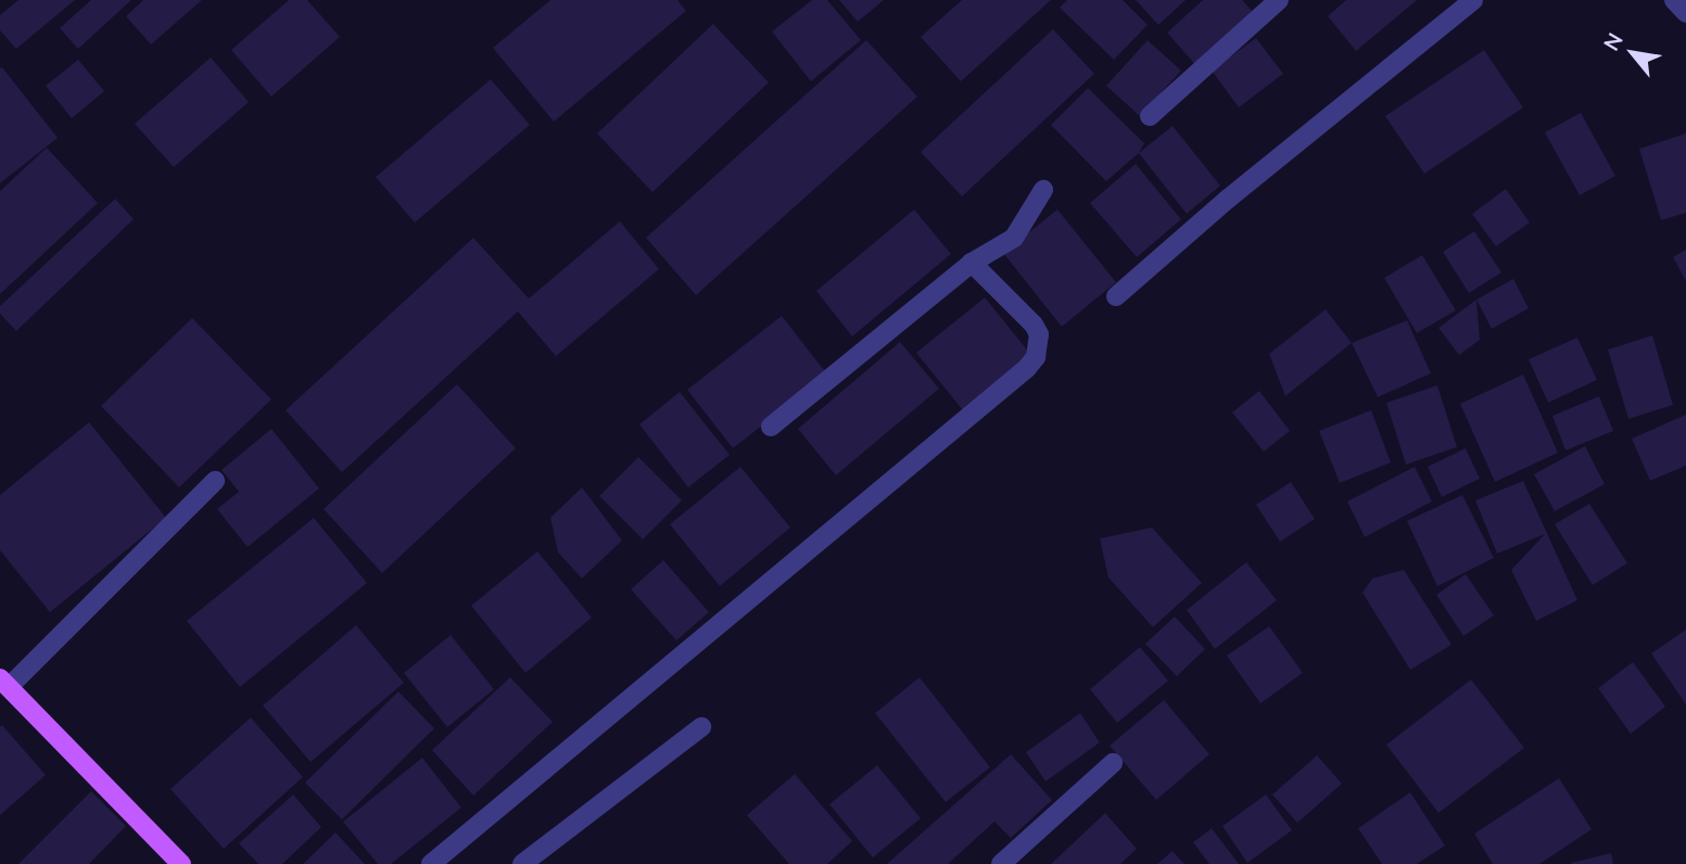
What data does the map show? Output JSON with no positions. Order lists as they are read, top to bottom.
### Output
{
  "north": "top left"
}
